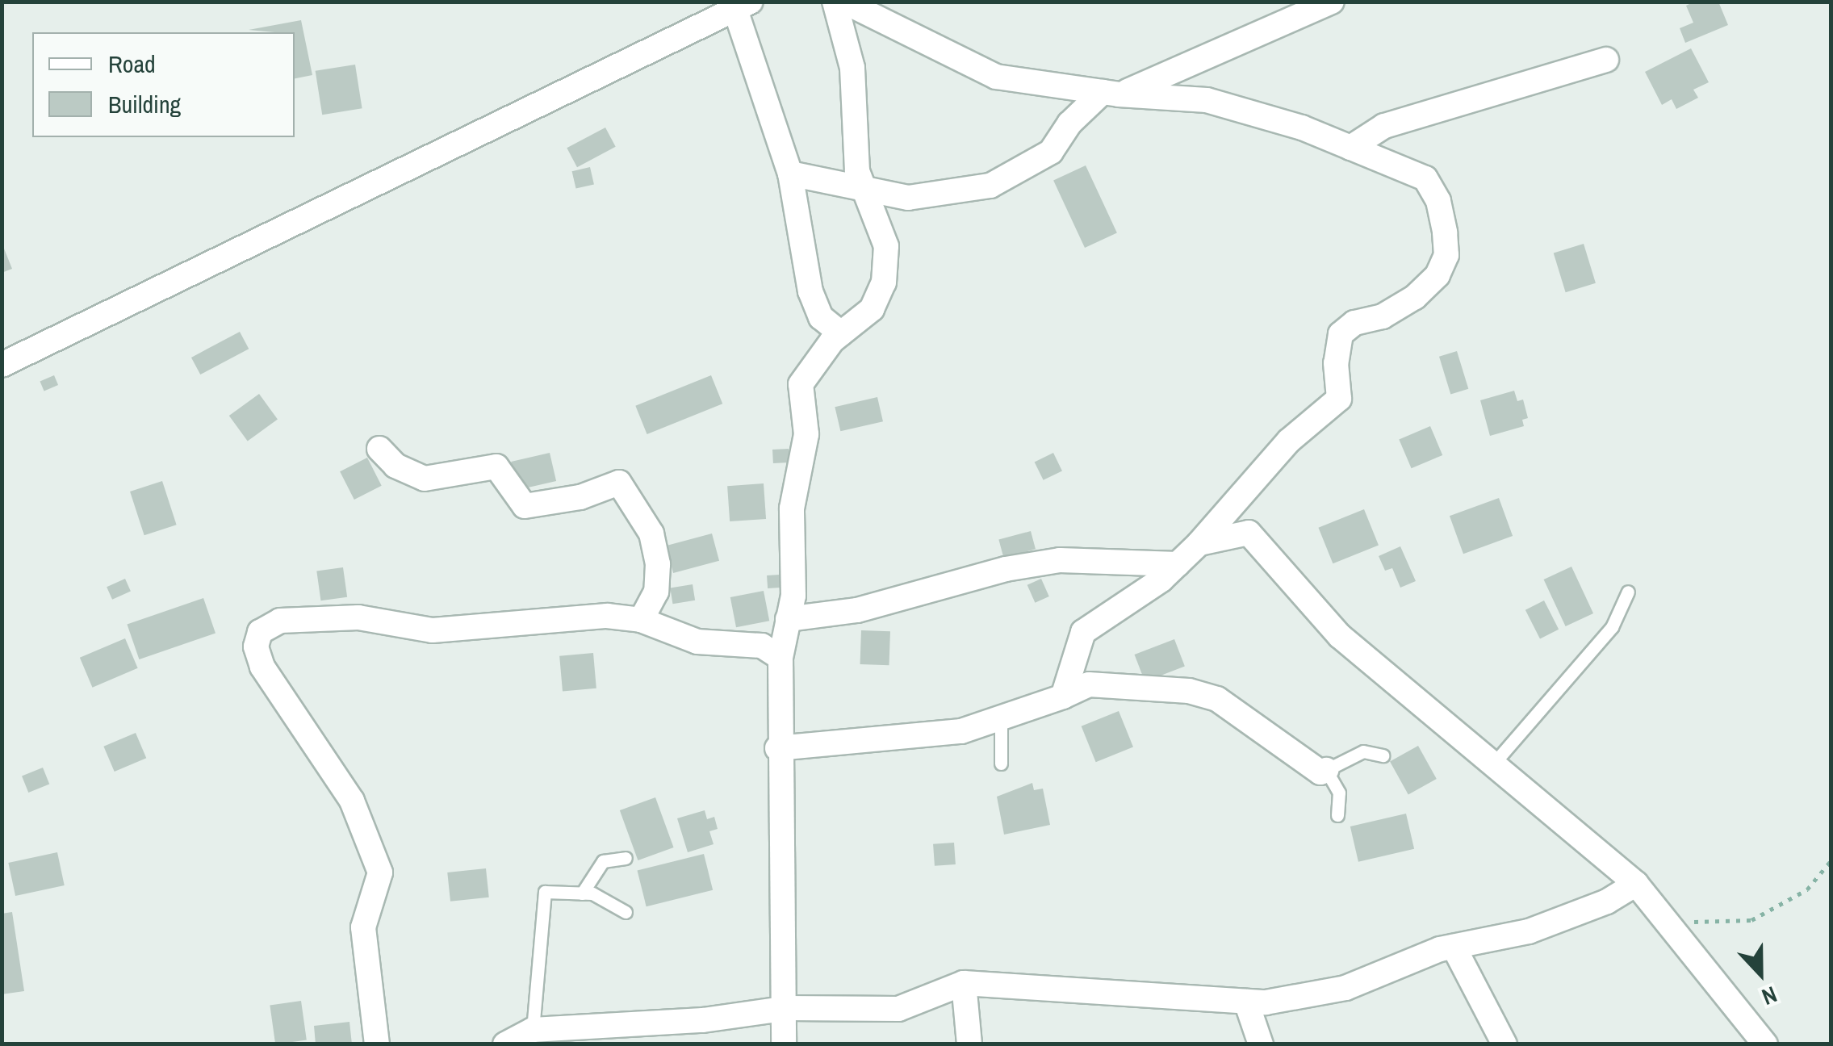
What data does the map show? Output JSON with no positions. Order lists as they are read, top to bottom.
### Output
{
  "legend": ["Road", "Building"],
  "north": "bottom"
}
